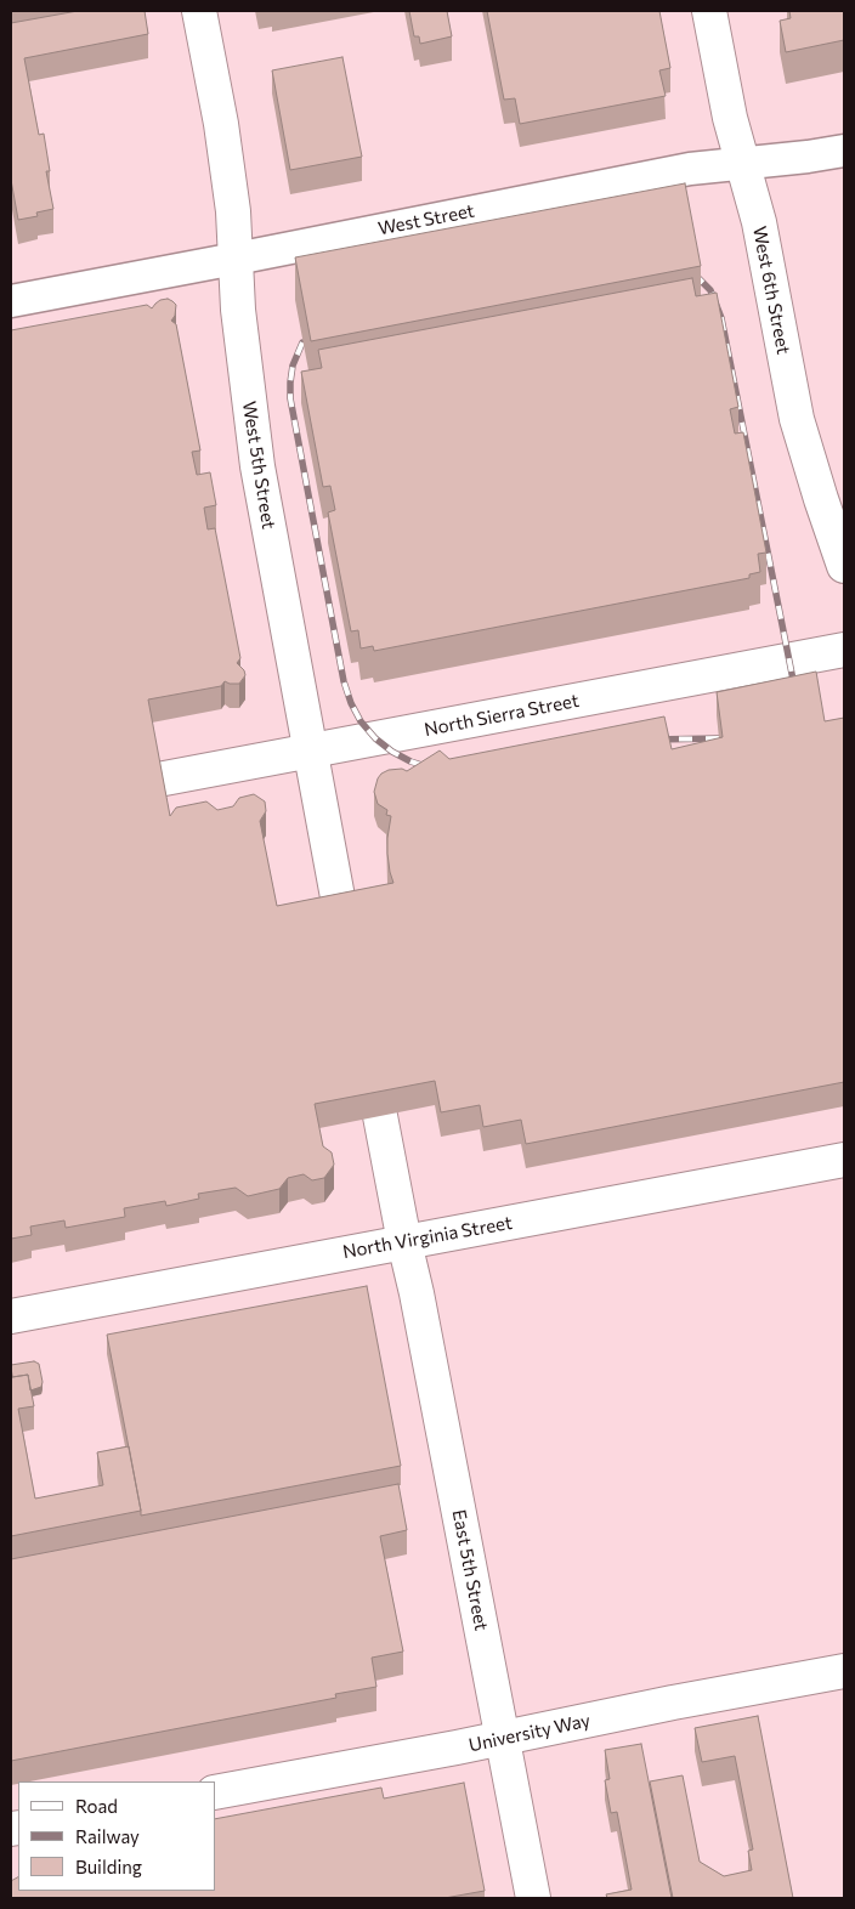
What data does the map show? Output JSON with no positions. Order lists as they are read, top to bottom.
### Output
{
  "streets": {
    "street": [
      "West Street",
      "West 6th Street",
      "West 5th Street",
      "North Sierra Street",
      "North Virginia Street",
      "East 5th Street",
      "University Way"
    ]
  },
  "crossings": [
    ["West Street", "West 6th Street"],
    ["West Street", "West 5th Street"],
    ["West 5th Street", "North Sierra Street"],
    ["North Virginia Street", "East 5th Street"],
    ["East 5th Street", "University Way"]
  ],
  "legend": ["Road", "Railway", "Building"]
}
